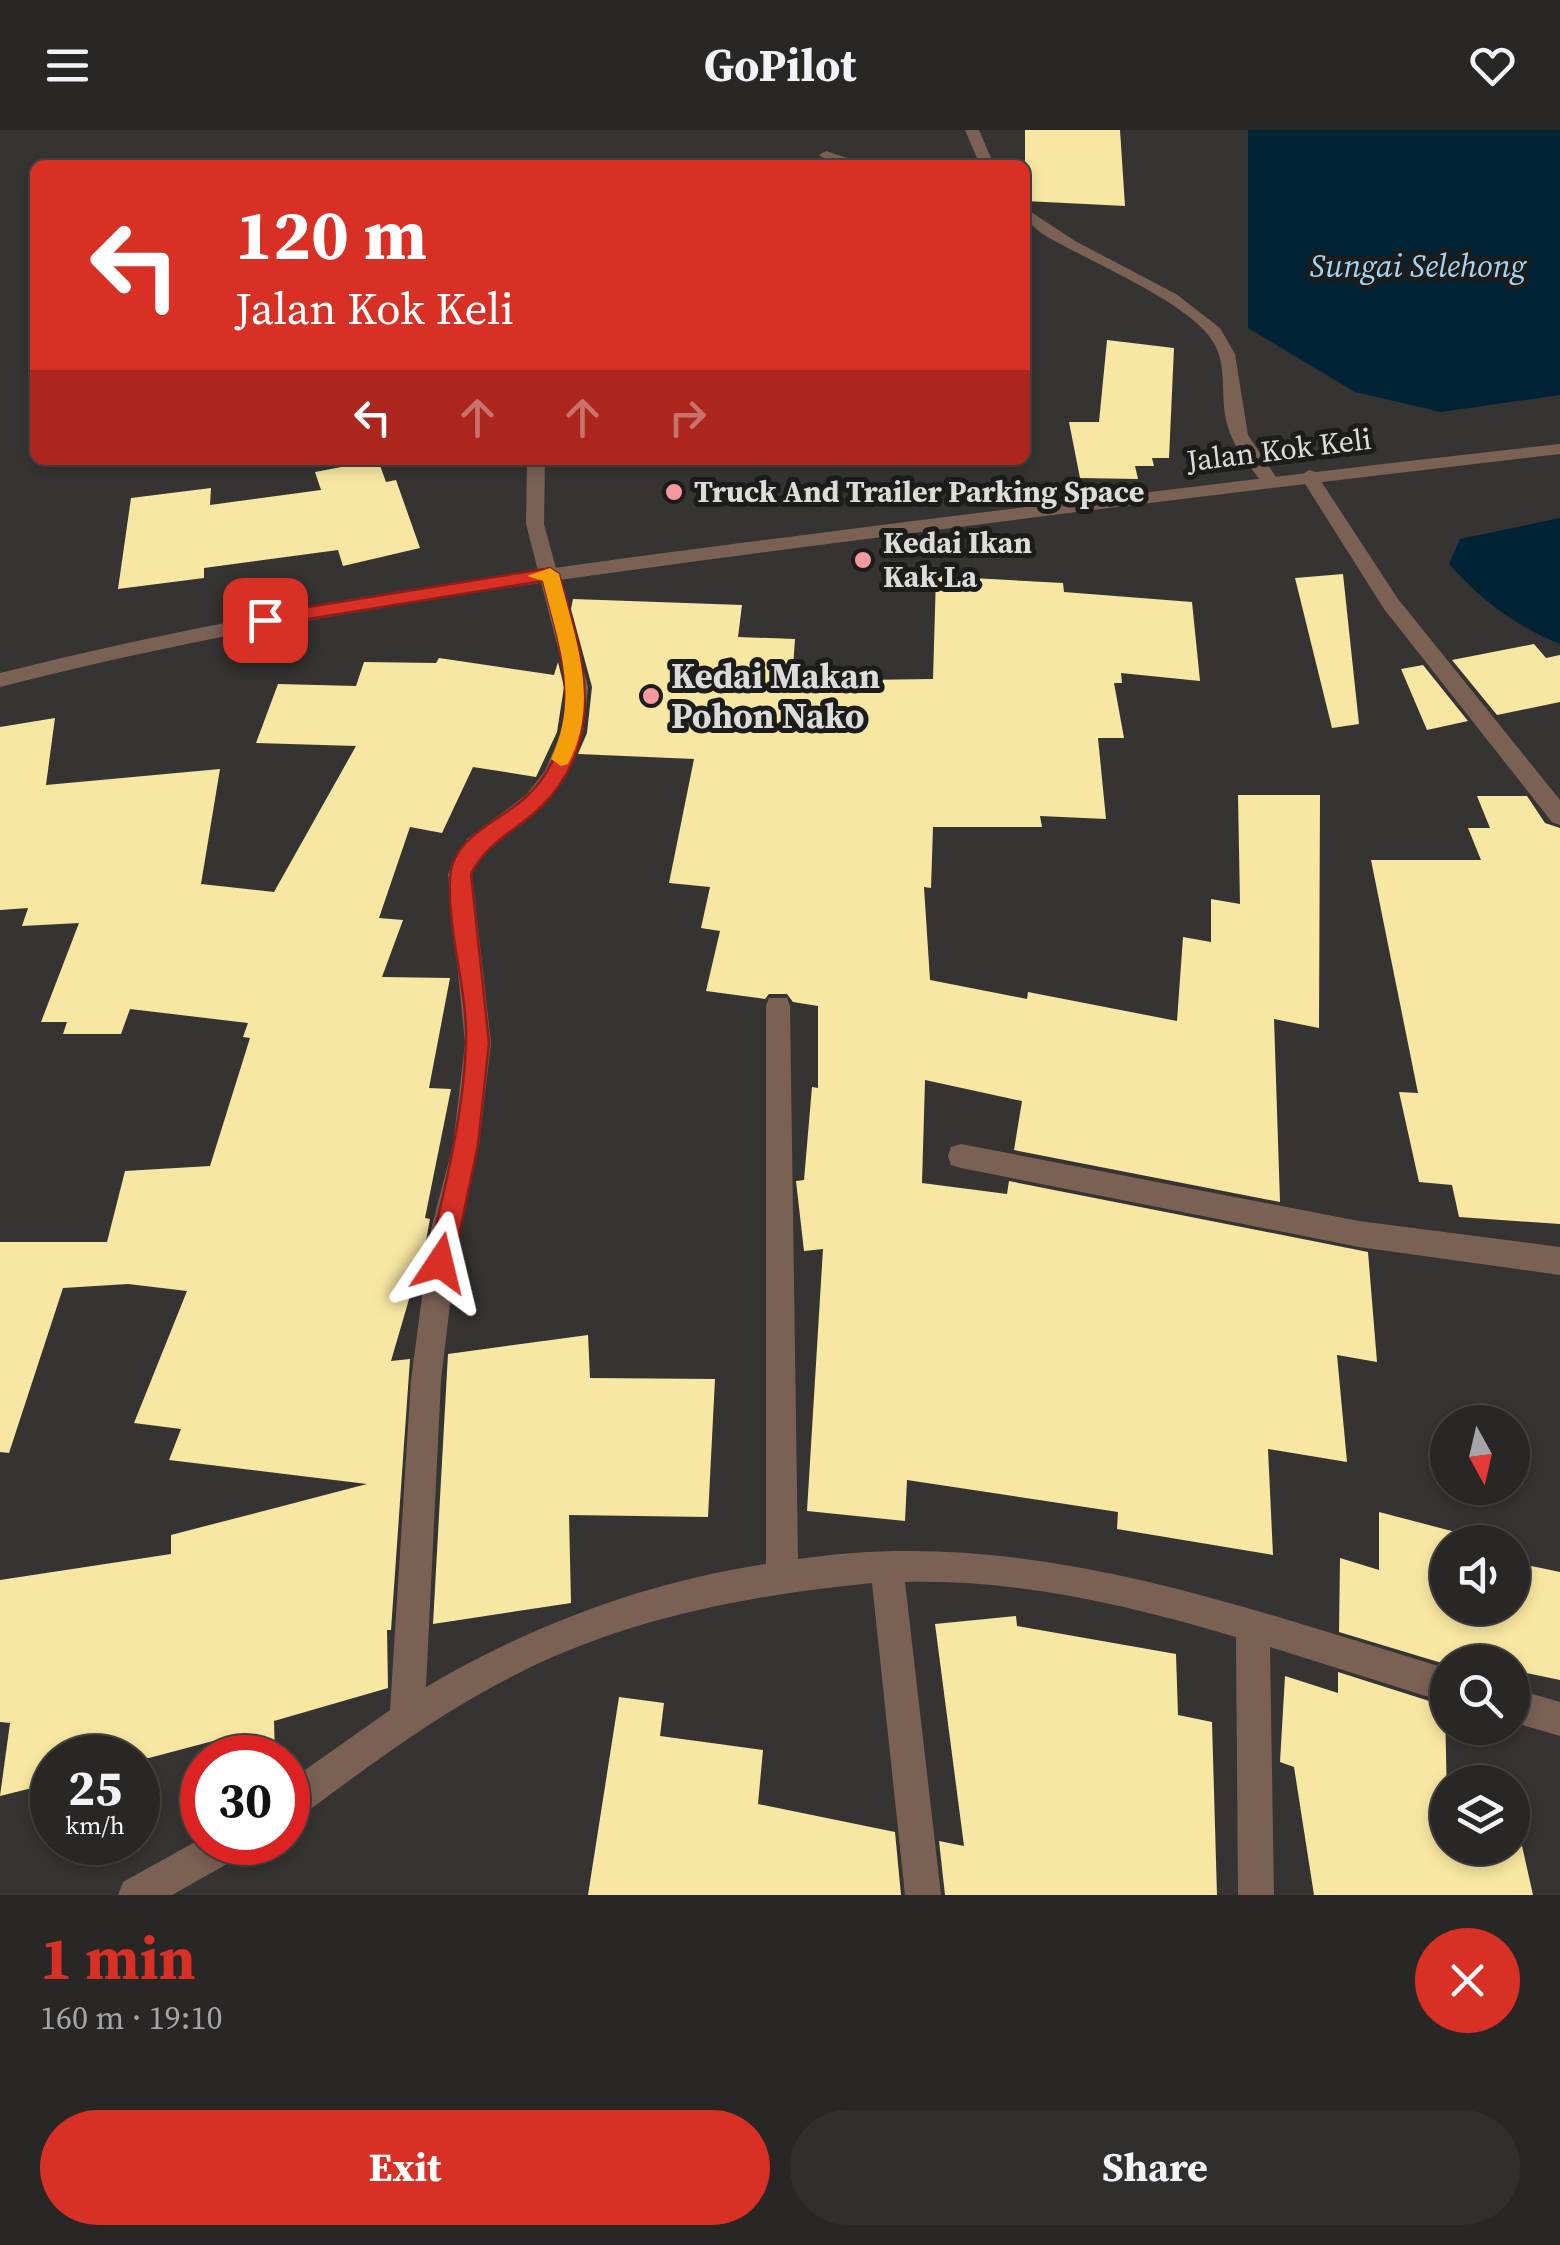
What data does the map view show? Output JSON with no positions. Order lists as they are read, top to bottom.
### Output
{
  "streets": {
    "street": ["Jalan Kok Keli"]
  },
  "water": ["Sungai Selehong"],
  "places": ["Truck And Trailer Parking Space", "Kedai Ikan Kak La", "Kedai Makan Pohon Nako"],
  "north": "bottom",
  "page": {
    "header": "GoPilot",
    "turn": ["120 m", "Jalan Kok Keli"],
    "speed": "25 km/h",
    "limit": "30",
    "heading": ["1 min", "160 m · 19:10"],
    "buttons": ["Exit", "Share"]
  }
}
